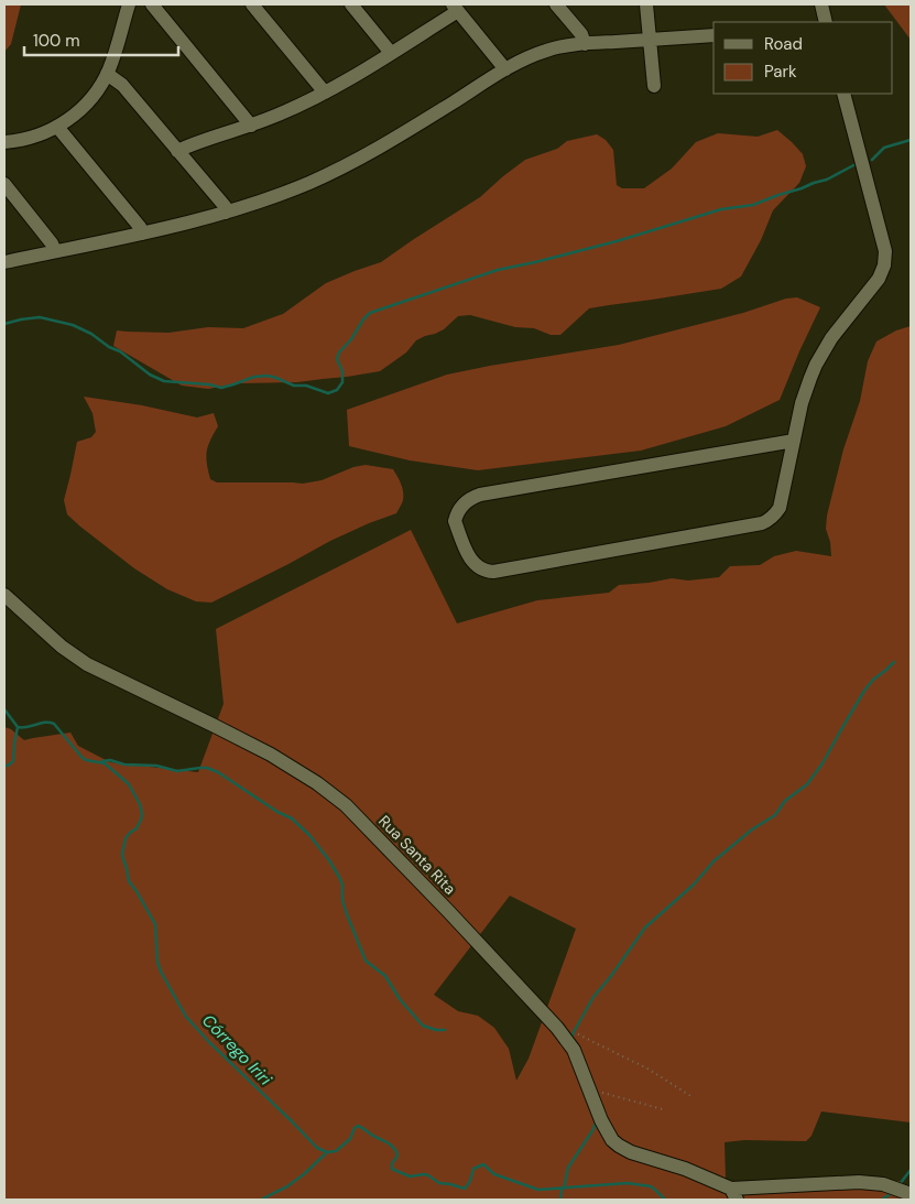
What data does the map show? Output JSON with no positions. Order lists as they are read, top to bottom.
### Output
{
  "streets": {
    "street": ["Rua Santa Rita"]
  },
  "water": ["Córrego Iriri"],
  "legend": ["Road", "Park"],
  "scale_bar": "100 m"
}
